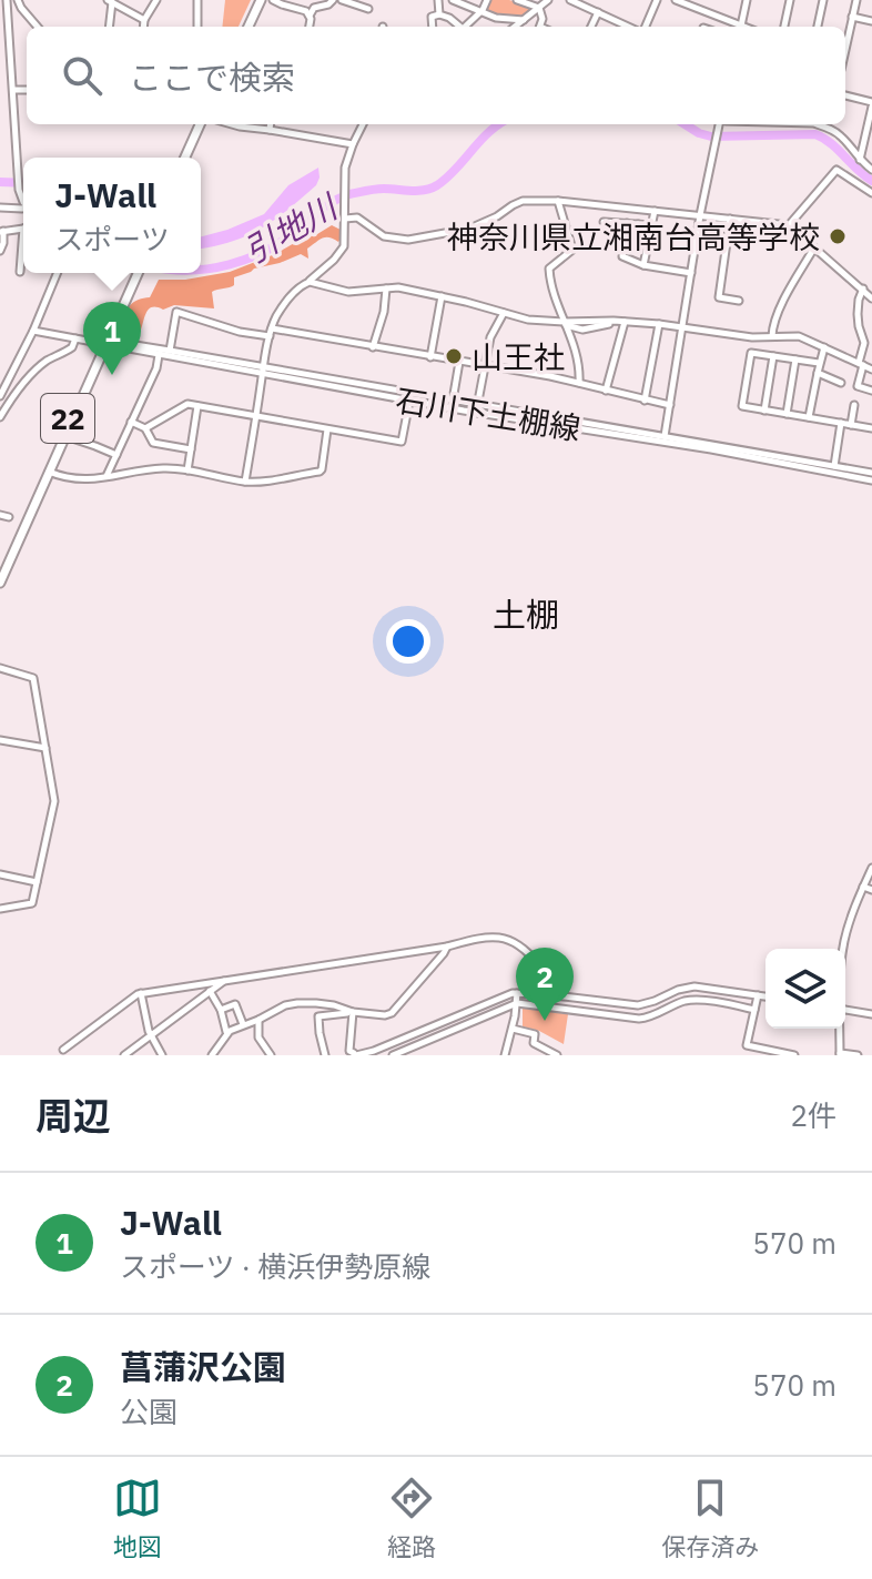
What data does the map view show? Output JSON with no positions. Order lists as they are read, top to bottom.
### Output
{
  "streets": {
    "main road": ["22"],
    "street": ["石川下土棚線"]
  },
  "crossings": [
    ["石川下土棚線", "22"]
  ],
  "districts": ["土棚"],
  "water": ["引地川"],
  "places": ["神奈川県立湘南台高等学校", "山王社"],
  "page": {
    "search": "ここで検索",
    "popup": ["J-Wall", "スポーツ"],
    "pins": ["1", "2"],
    "heading": ["周辺", "2件"],
    "list": [
      {
        "mark": "1",
        "name": "J-Wall",
        "note": "スポーツ · 横浜伊勢原線",
        "value": "570 m"
      },
      {
        "mark": "2",
        "name": "菖蒲沢公園",
        "note": "公園",
        "value": "570 m"
      }
    ],
    "nav": ["地図", "経路", "保存済み"]
  }
}
